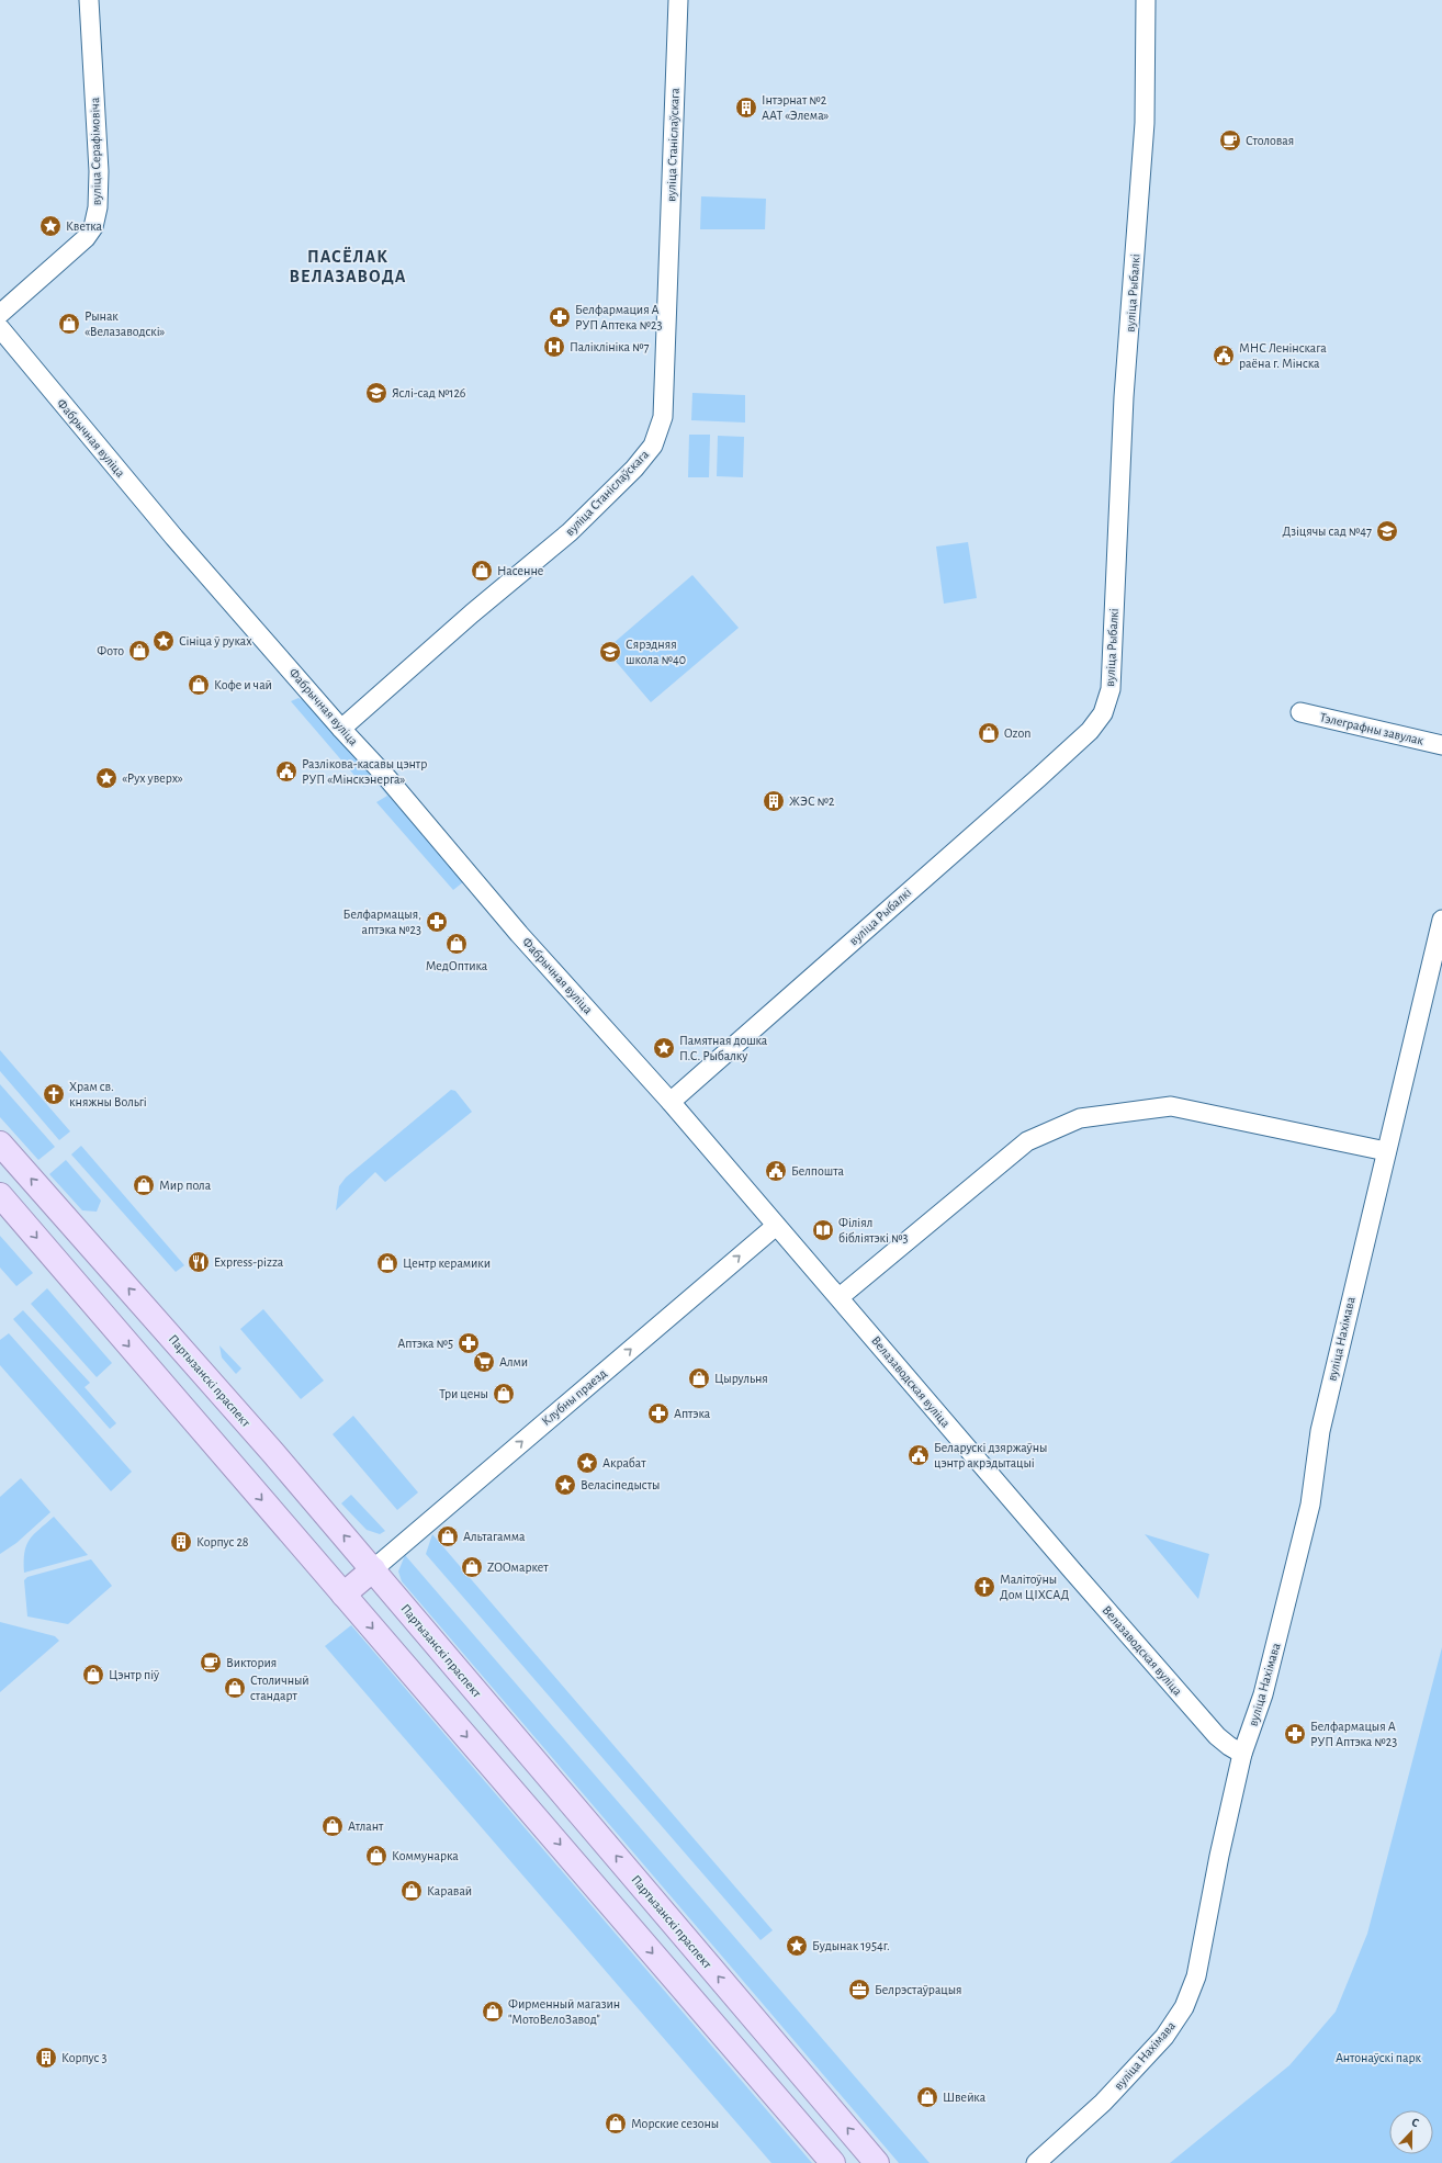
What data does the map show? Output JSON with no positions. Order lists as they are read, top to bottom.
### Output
{
  "streets": {
    "main road": ["Партызанскі праспект"],
    "street": [
      "вуліца Станіслаўскага",
      "вуліца Серафімовіча",
      "вуліца Рыбалкі",
      "Фабрычная вуліца",
      "Тэлеграфны завулак",
      "вуліца Нахімава",
      "Велазаводская вуліца",
      "Клубны праезд"
    ]
  },
  "crossings": [
    ["вуліца Станіслаўскага", "Фабрычная вуліца"],
    ["вуліца Рыбалкі", "Фабрычная вуліца"],
    ["вуліца Рыбалкі", "Велазаводская вуліца"],
    ["Фабрычная вуліца", "Велазаводская вуліца"],
    ["вуліца Нахімава", "Велазаводская вуліца"],
    ["Партызанскі праспект", "Клубны праезд"],
    ["Велазаводская вуліца", "Клубны праезд"]
  ],
  "one_way": ["Клубны праезд"],
  "districts": ["ПАСЁЛАК ВЕЛАЗАВОДА"],
  "parks": ["Антонаўскі парк"],
  "places": {
    "building": [
      "Інтэрнат №2 ААТ «Элема»",
      "ЖЭС №2",
      "Корпус 28",
      "Корпус 3"
    ],
    "cafe": ["Столовая", "Виктория"],
    "place": [
      "Кветка",
      "Сініца ў руках",
      "«Рух уверх»",
      "Памятная дошка П.С. Рыбалку",
      "Акрабат",
      "Веласіпедысты",
      "Будынак 1954г."
    ],
    "pharmacy": [
      "Белфармация А РУП Аптека №23",
      "Белфармацыя, аптэка №23",
      "Аптэка №5",
      "Аптэка",
      "Белфармацыя А РУП Аптэка №23"
    ],
    "shop": [
      "Рынак «Велазаводскі»",
      "Насенне",
      "Фото",
      "Кофе и чай",
      "Ozon",
      "МедОптика",
      "Мир пола",
      "Центр керамики",
      "Цырульня",
      "Три цены",
      "Альтагамма",
      "ZOOмаркет",
      "Цэнтр піў",
      "Столичный стандарт",
      "Атлант",
      "Коммунарка",
      "Каравай",
      "Фирменный магазин \"МотоВелоЗавод\"",
      "Швейка",
      "Морские сезоны"
    ],
    "hospital": ["Паліклініка №7"],
    "public building": [
      "МНС Ленінскага раёна г. Мінска",
      "Разлікова-касавы цэнтр РУП «Мінскэнерга»",
      "Белпошта",
      "Беларускі дзяржаўны цэнтр акрэдытацыі"
    ],
    "school or university": ["Яслі-сад №126", "Дзіцячы сад №47", "Сярэдняя школа №40"],
    "church": ["Храм св. княжны Вольгі", "Малітоўны Дом ЦІХСАД"],
    "library": ["Філіял бібліятэкі №3"],
    "restaurant": ["Express-pizza"],
    "supermarket": ["Алми"],
    "office": ["Белрэстаўрацыя"]
  },
  "north": "top"
}
